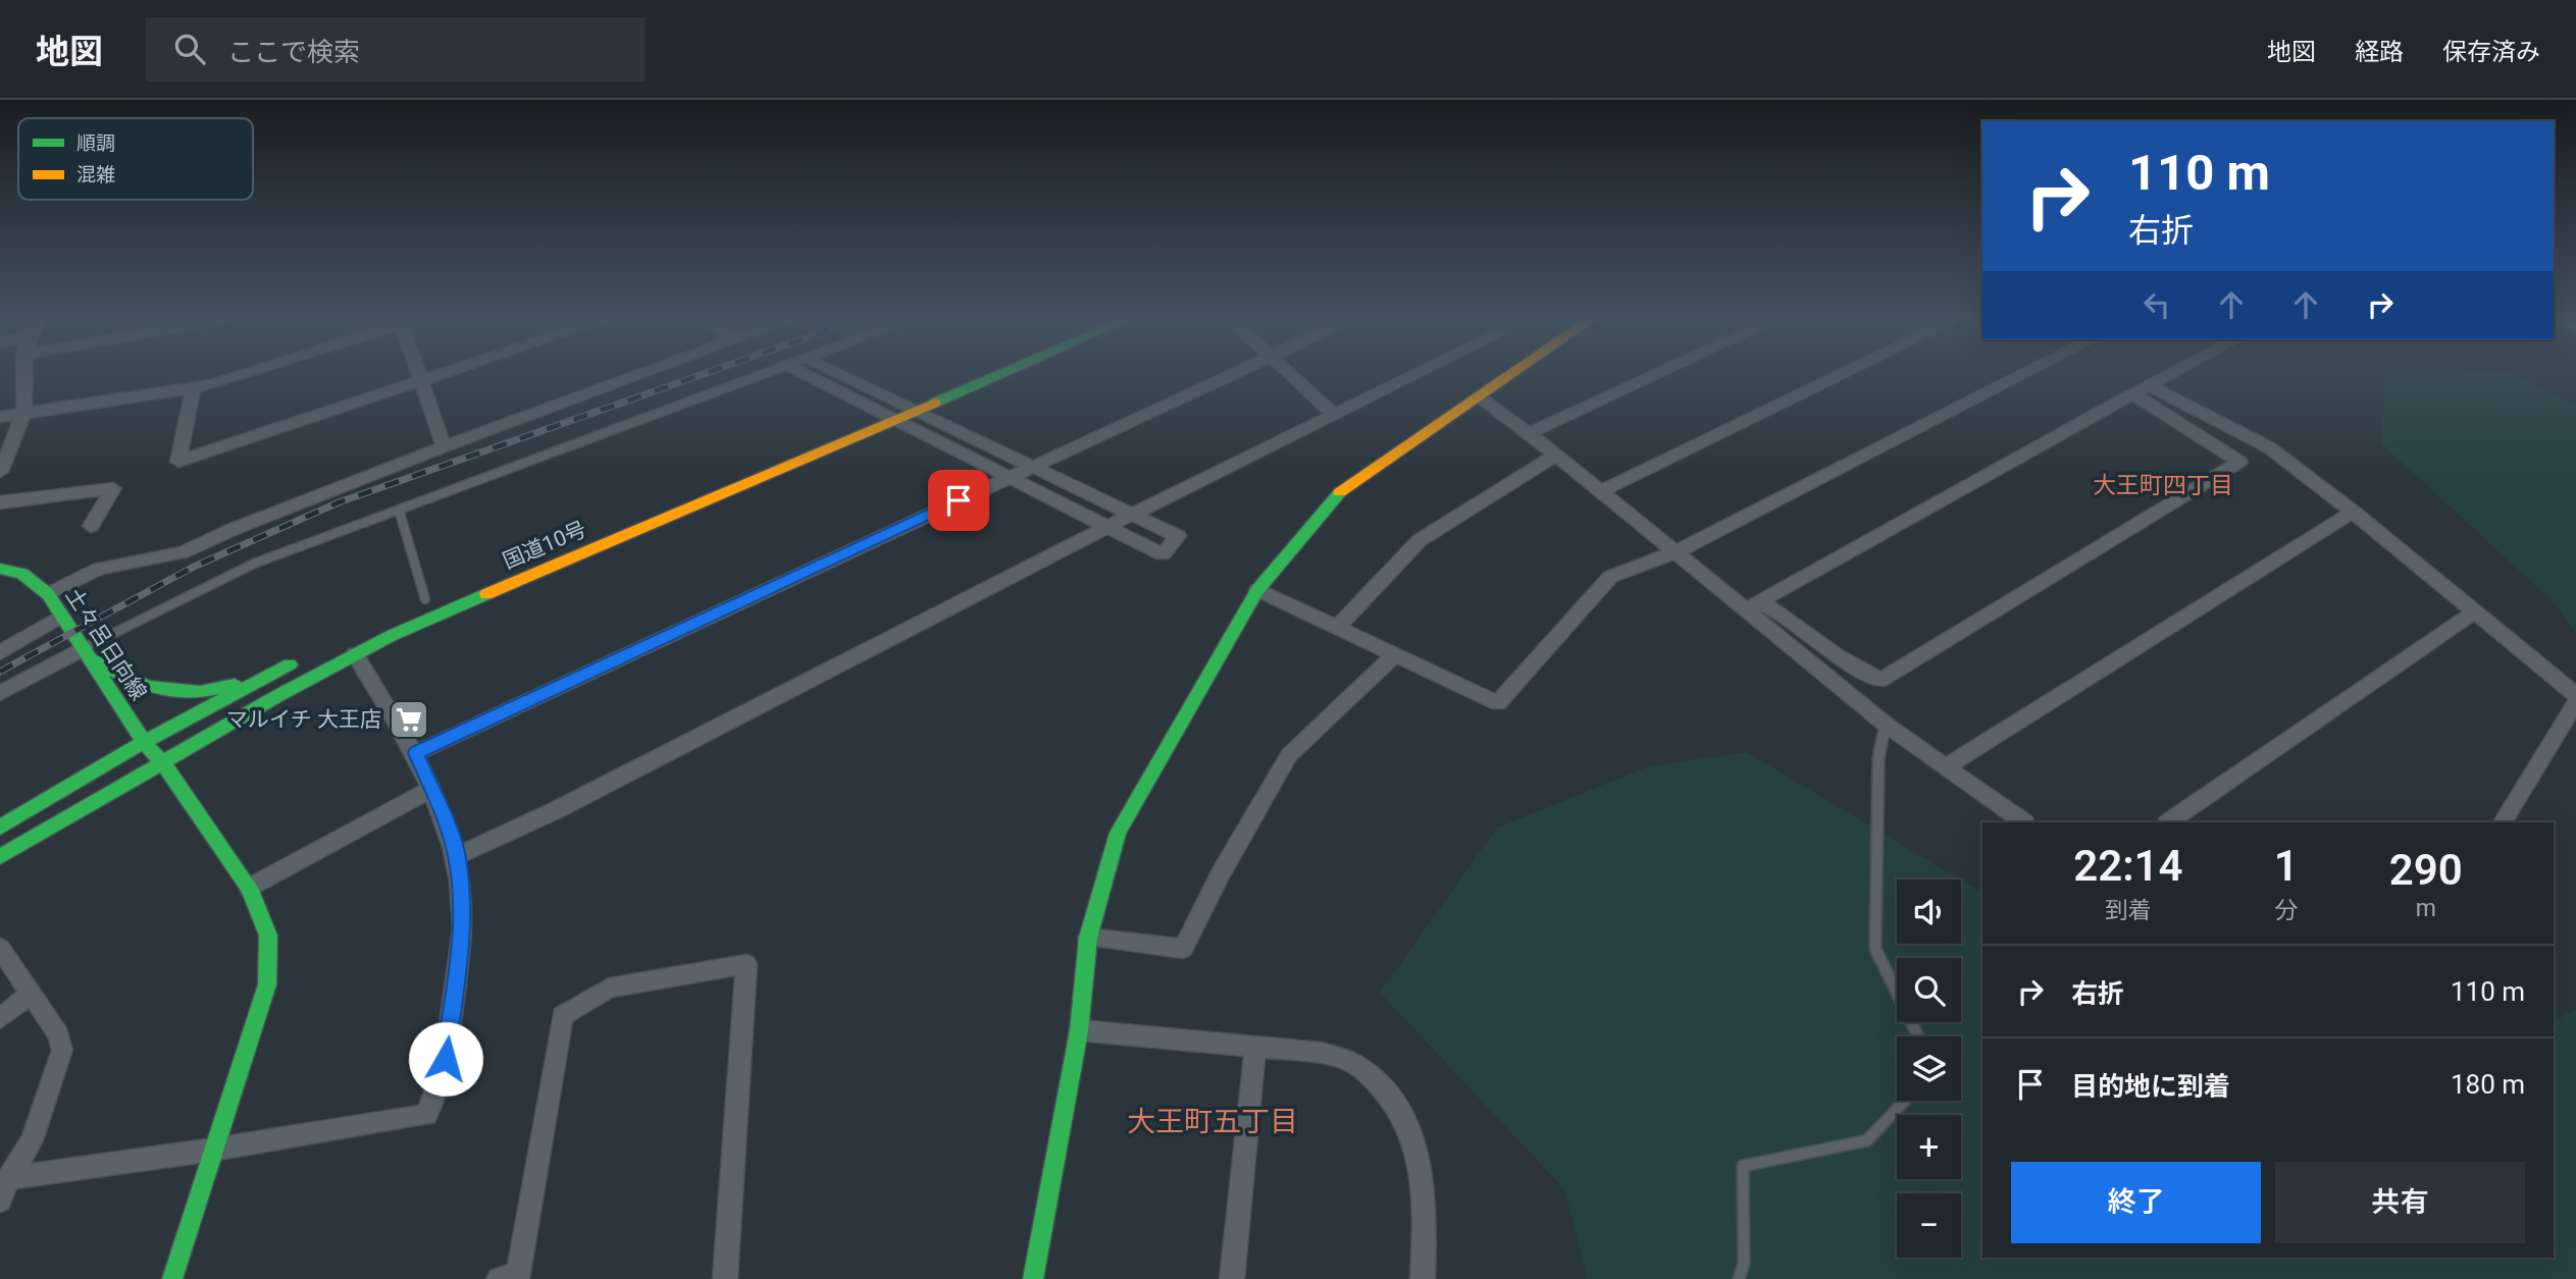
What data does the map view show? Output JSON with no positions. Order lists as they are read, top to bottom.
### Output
{
  "streets": {
    "main road": ["国道10号", "土々呂日向線"]
  },
  "crossings": [
    ["国道10号", "土々呂日向線"]
  ],
  "districts": ["大王町四丁目", "大王町五丁目"],
  "places": {
    "supermarket": ["マルイチ 大王店"]
  },
  "legend": ["順調", "混雑"],
  "page": {
    "header": "地図",
    "search": "ここで検索",
    "nav": ["地図", "経路", "保存済み"],
    "turn": ["110 m", "右折"],
    "eta": [
      "22:14",
      "到着",
      "1",
      "分",
      "290",
      "m"
    ],
    "map_buttons": ["+", "−"],
    "list": [
      {
        "name": "右折",
        "value": "110 m"
      },
      {
        "name": "目的地に到着",
        "value": "180 m"
      }
    ],
    "buttons": ["終了", "共有"]
  }
}
